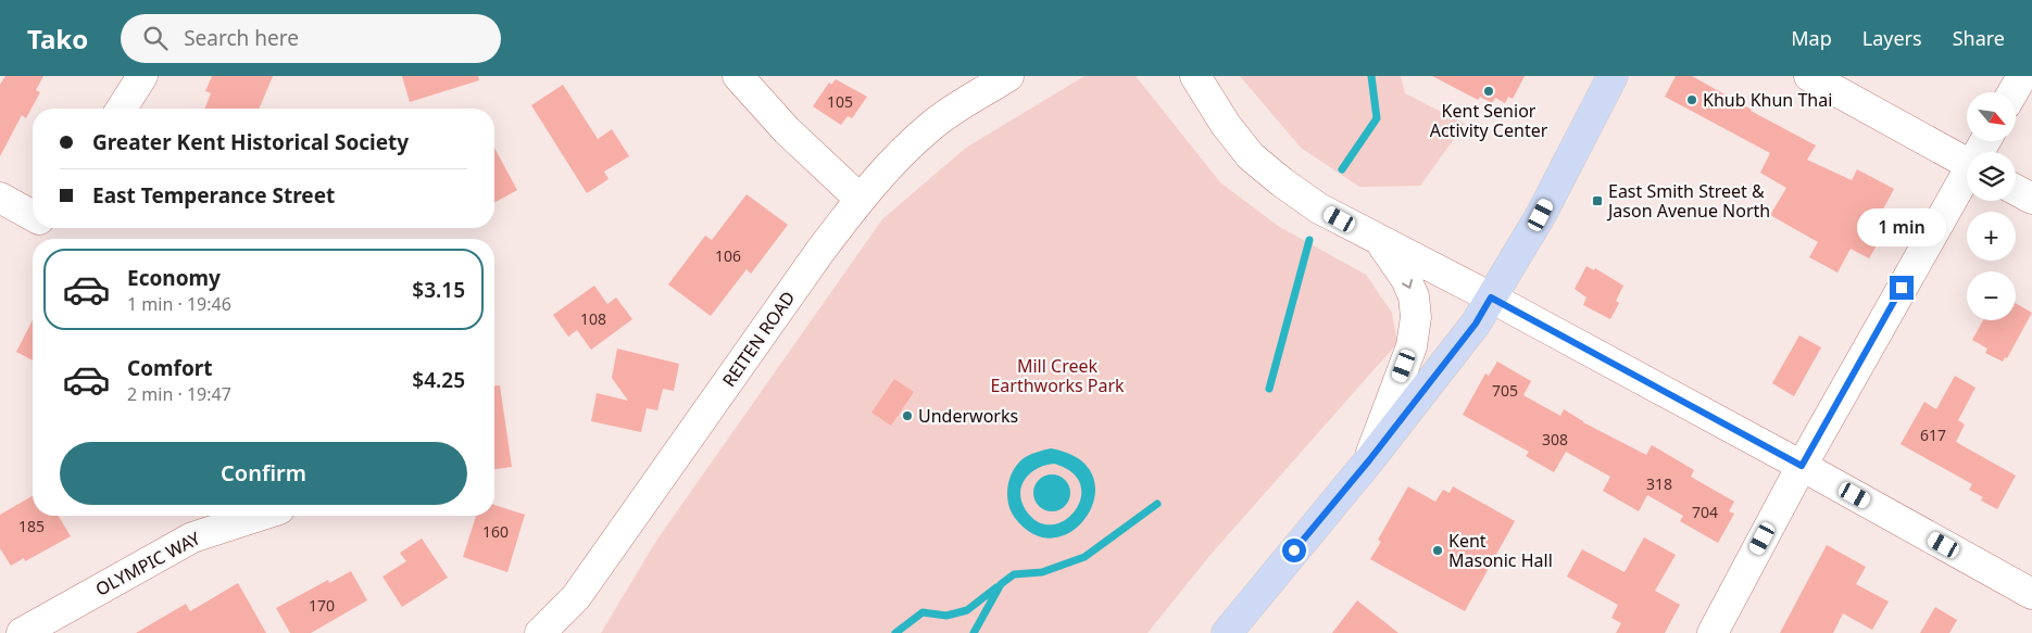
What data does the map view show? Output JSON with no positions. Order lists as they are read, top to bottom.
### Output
{
  "streets": {
    "street": ["REITEN ROAD", "OLYMPIC WAY"]
  },
  "parks": ["Mill Creek Earthworks Park"],
  "places": {
    "other": [
      "Kent Senior Activity Center",
      "Khub Khun Thai",
      "Underworks",
      "Kent Masonic Hall"
    ],
    "transit": ["East Smith Street & Jason Avenue North"]
  },
  "house_numbers": [
    "105",
    "106",
    "108",
    "705",
    "617",
    "308",
    "318",
    "704",
    "185",
    "160",
    "170"
  ],
  "north": "bottom right",
  "page": {
    "header": "Tako",
    "search": "Search here",
    "nav": ["Map", "Layers", "Share"],
    "map_buttons": ["+", "−"],
    "banner": ["Greater Kent Historical Society", "East Temperance Street"],
    "bubble": "1 min",
    "list": [
      {
        "name": "Economy",
        "note": "1 min · 19:46",
        "value": "$3.15"
      },
      {
        "name": "Comfort",
        "note": "2 min · 19:47",
        "value": "$4.25"
      }
    ],
    "buttons": "Confirm"
  }
}
